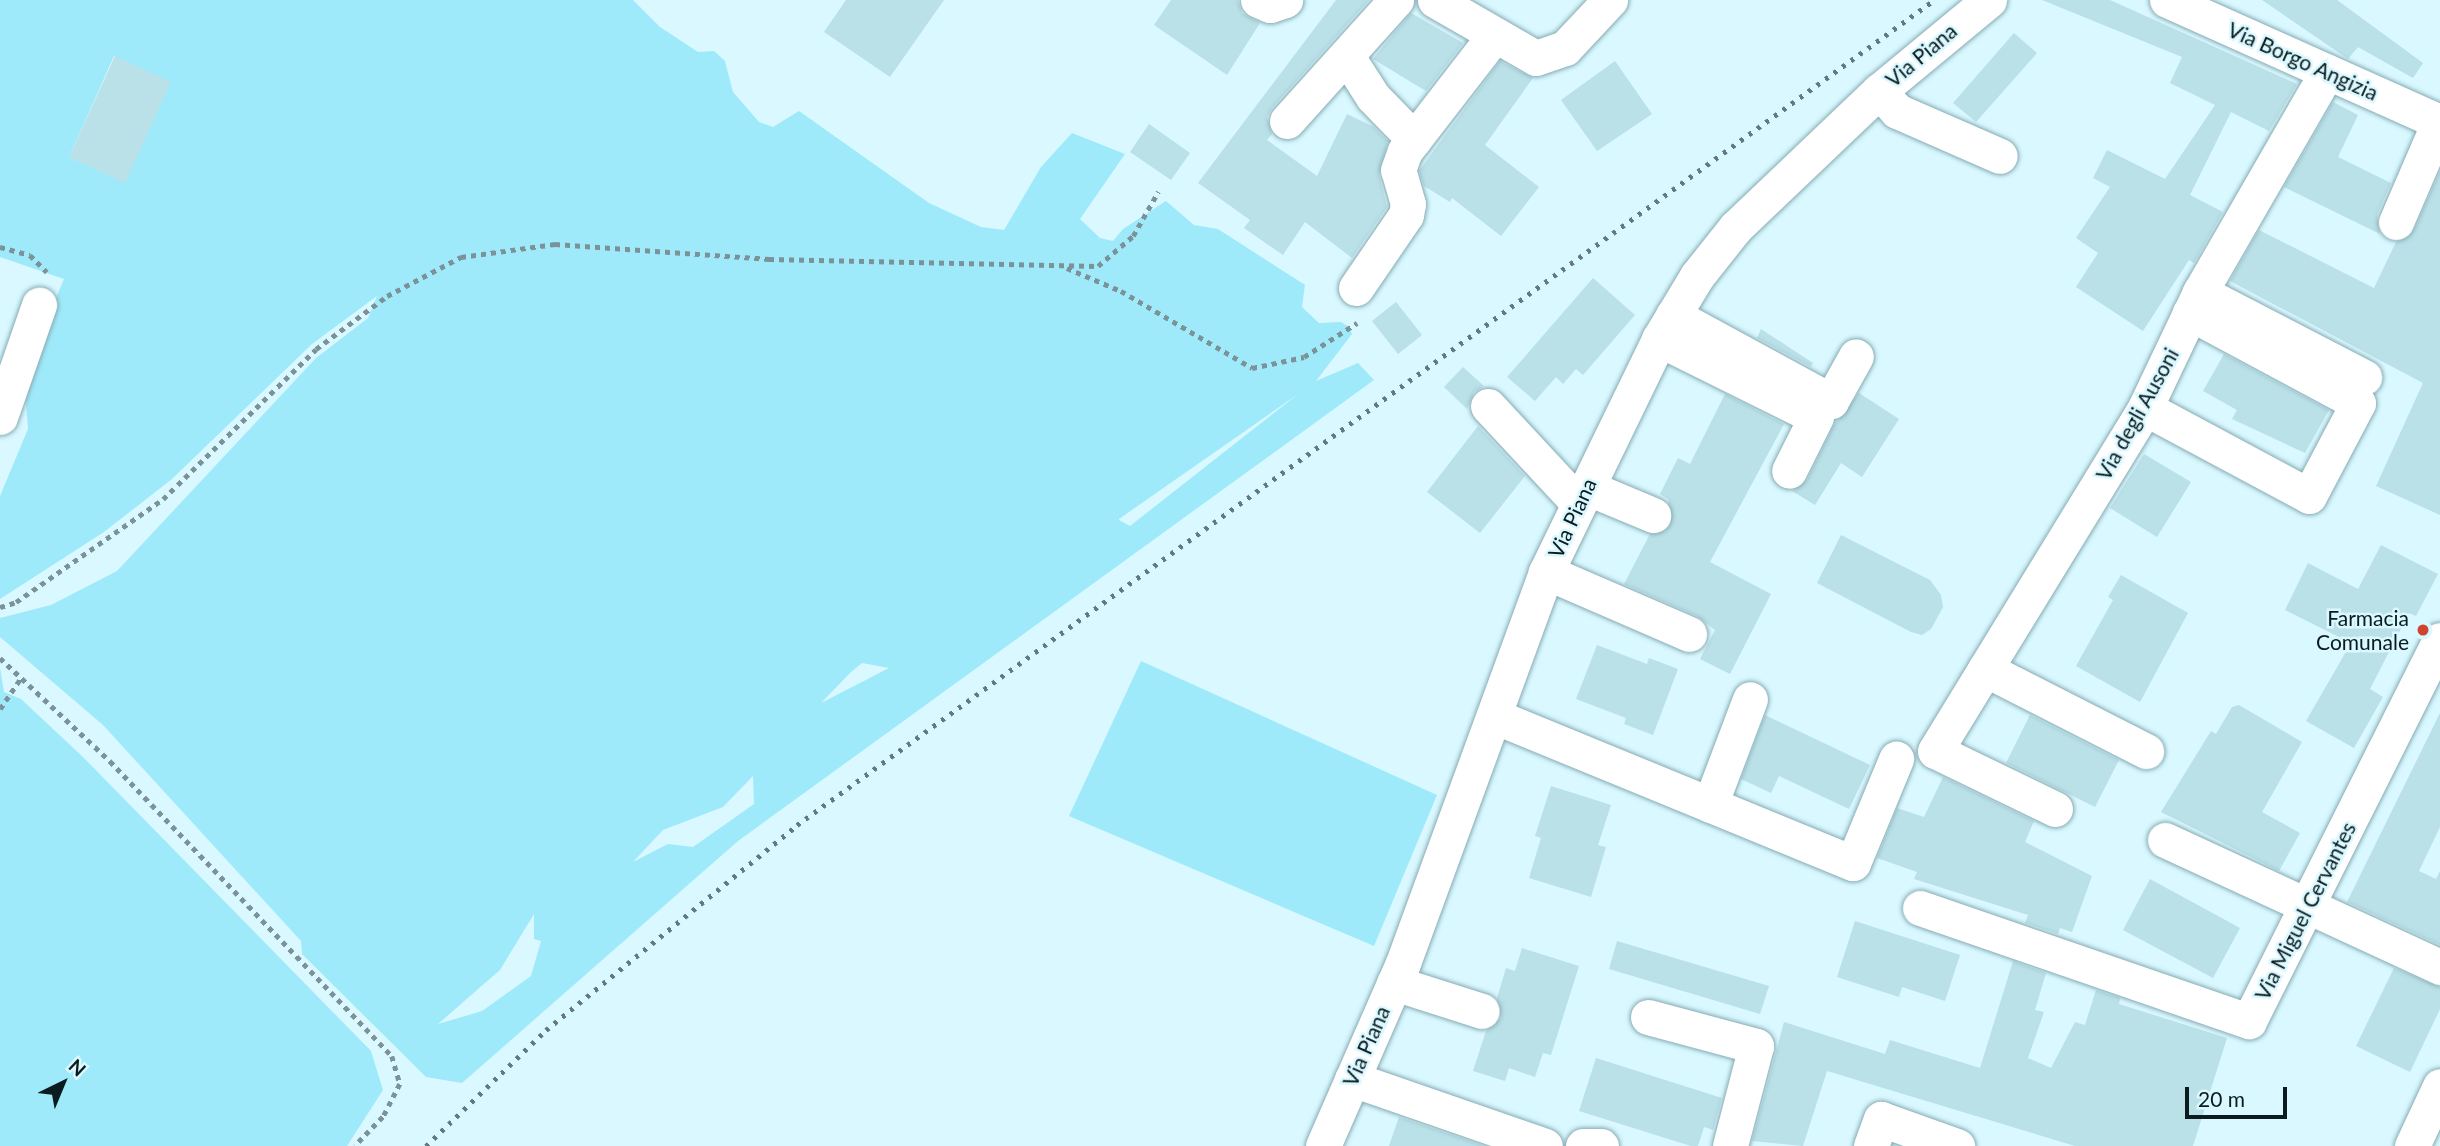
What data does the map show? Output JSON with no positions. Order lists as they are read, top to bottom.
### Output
{
  "streets": {
    "street": [
      "Via Piana",
      "Via Borgo Angizia",
      "Via degli Ausoni",
      "Via Miguel Cervantes"
    ]
  },
  "crossings": [
    ["Via Borgo Angizia", "Via degli Ausoni"]
  ],
  "places": ["Farmacia Comunale"],
  "scale_bar": "20 m",
  "north": "top right"
}
